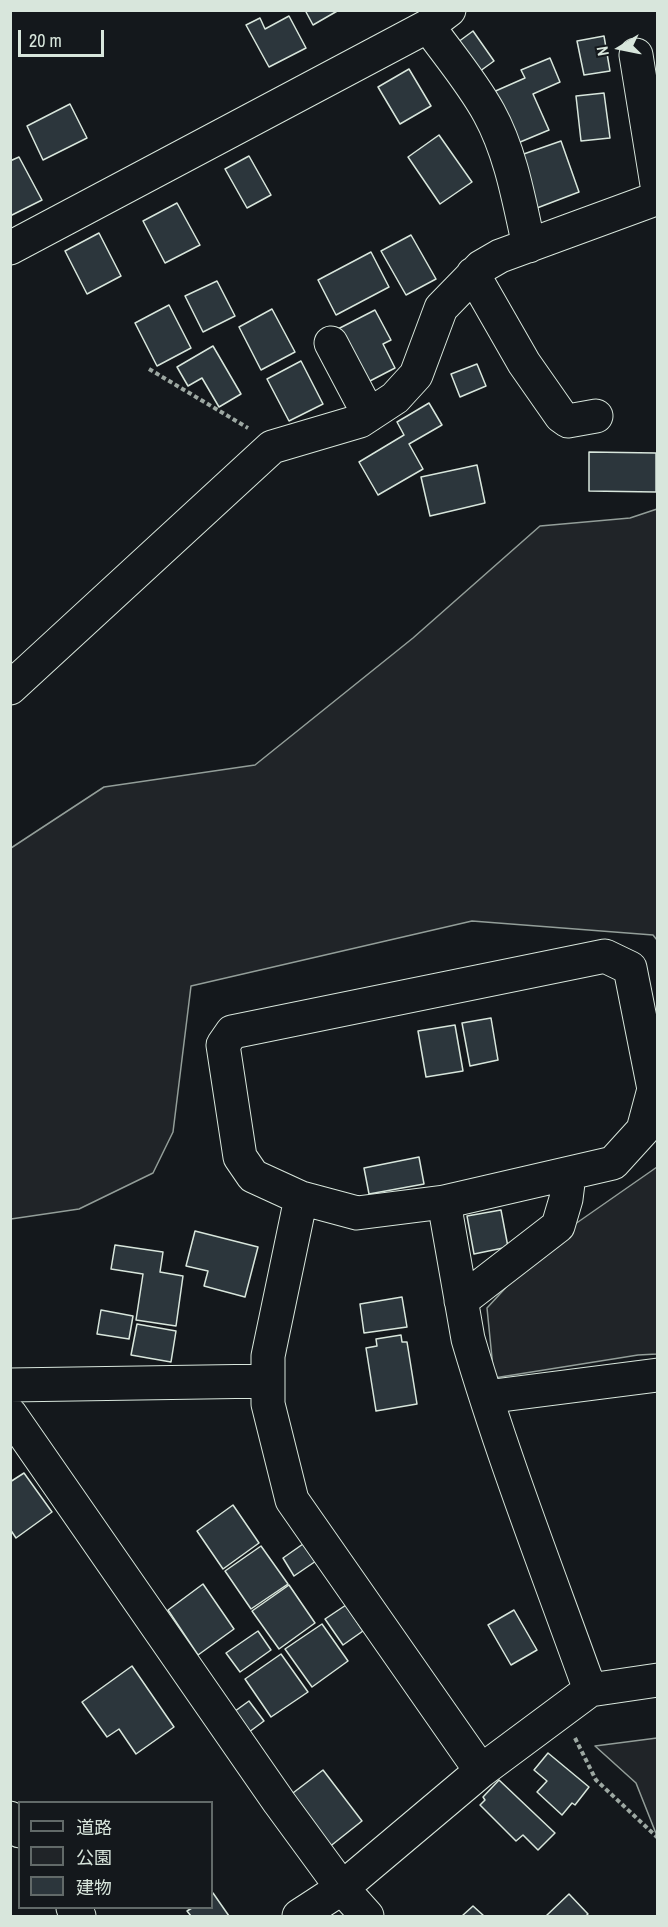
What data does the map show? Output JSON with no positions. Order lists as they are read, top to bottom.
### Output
{
  "legend": ["道路", "公園", "建物"],
  "scale_bar": "20 m",
  "north": "left"
}
